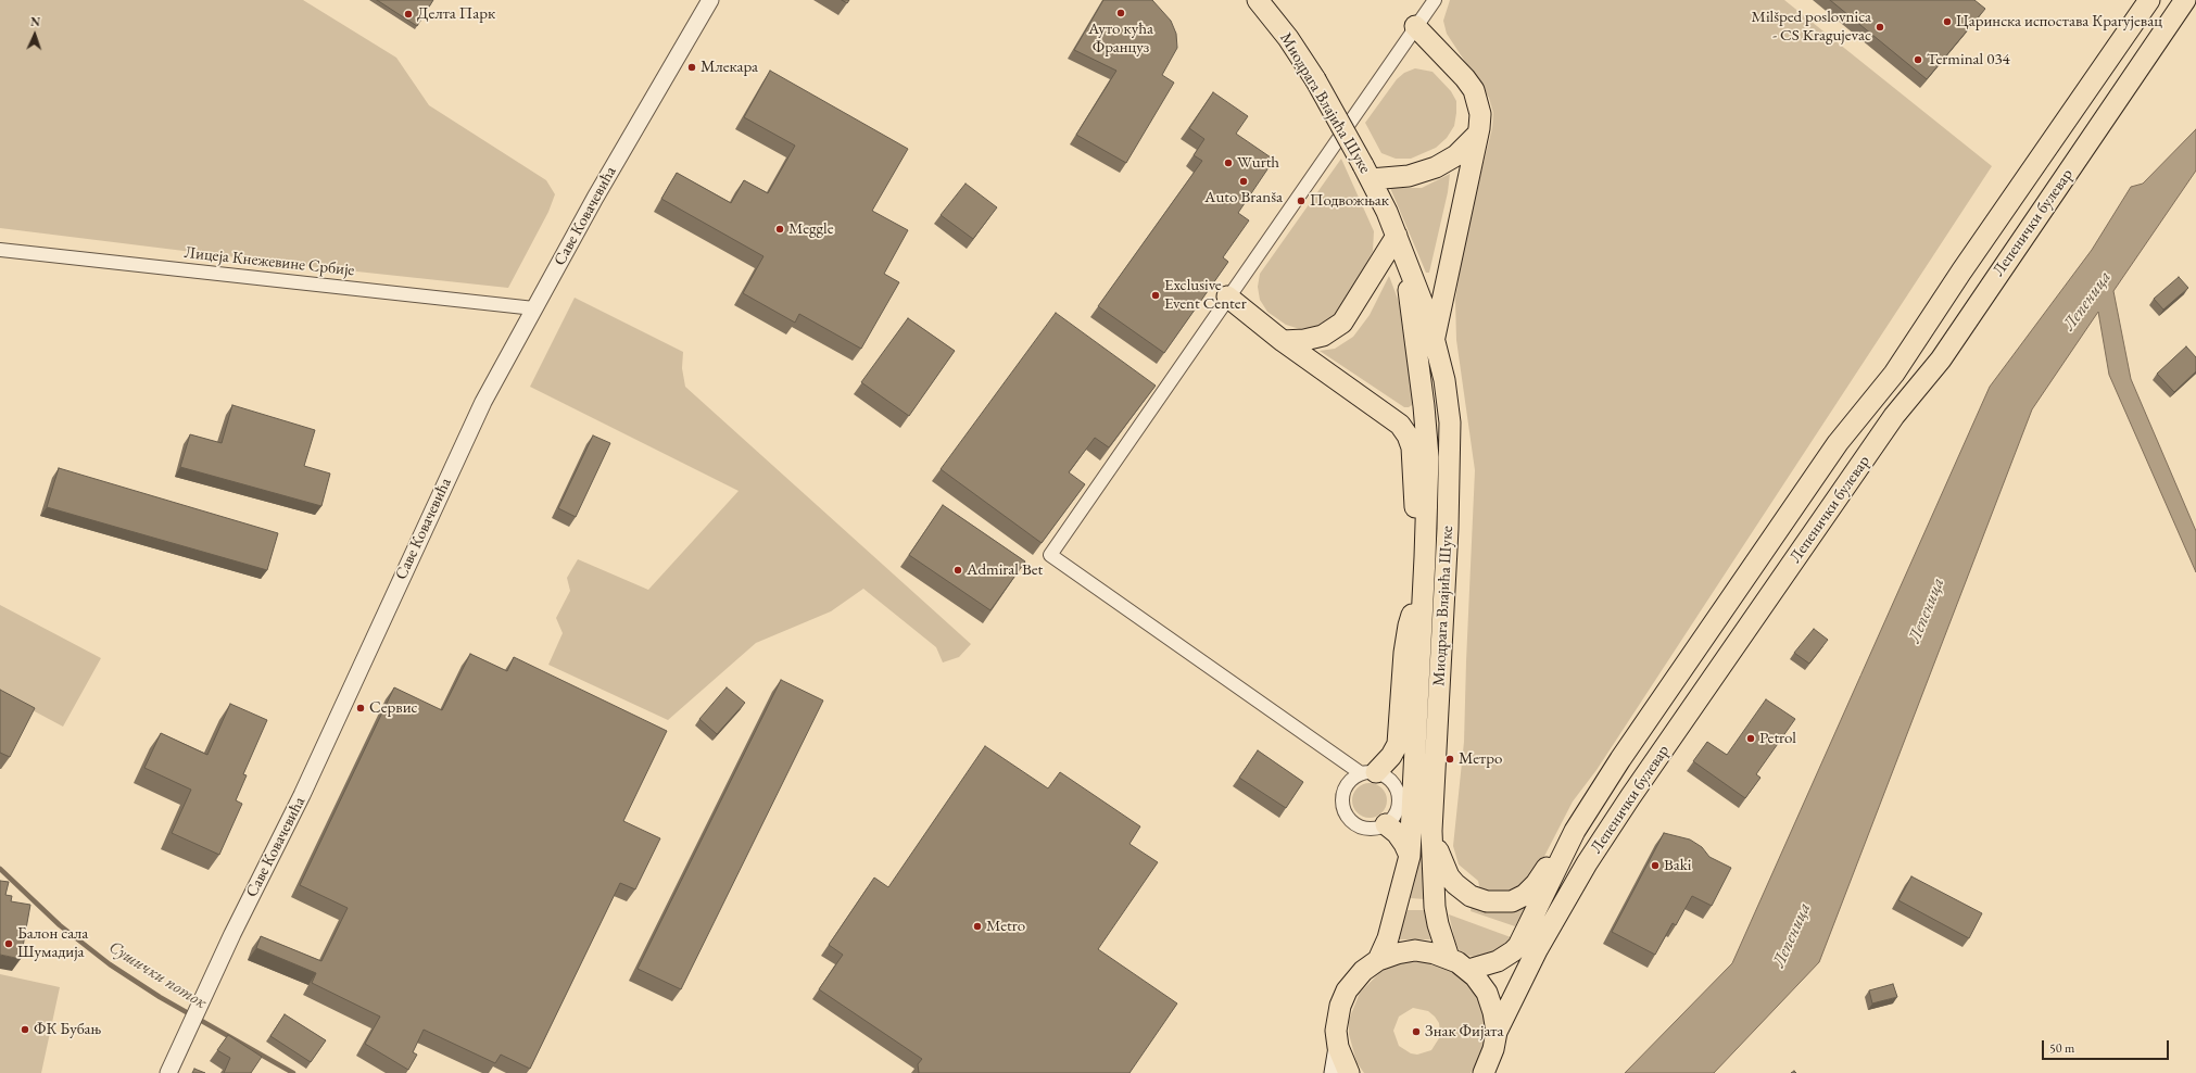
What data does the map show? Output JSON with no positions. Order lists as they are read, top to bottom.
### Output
{
  "streets": {
    "main road": ["Миодрага Влајића Шуке", "Лепенички булевар"],
    "street": ["Саве Ковачевића", "Лицеја Кнежевине Србије"]
  },
  "crossings": [
    ["Саве Ковачевића", "Лицеја Кнежевине Србије"]
  ],
  "water": ["Лепеница", "Сушички поток"],
  "places": [
    "Ауто кућа Француз",
    "Делта Парк",
    "Царинска испостава Крагујевац",
    "Milšped poslovnica - CS Kragujevac",
    "Terminal 034",
    "Млекара",
    "Wurth",
    "Auto Branša",
    "Подвожњак",
    "Meggle",
    "Exclusive Event Center",
    "Admiral Bet",
    "Сервис",
    "Petrol",
    "Метро",
    "Baki",
    "Metro",
    "Балон сала Шумадија",
    "ФК Бубањ",
    "Знак Фијата"
  ],
  "scale_bar": "50 m",
  "north": "top"
}
